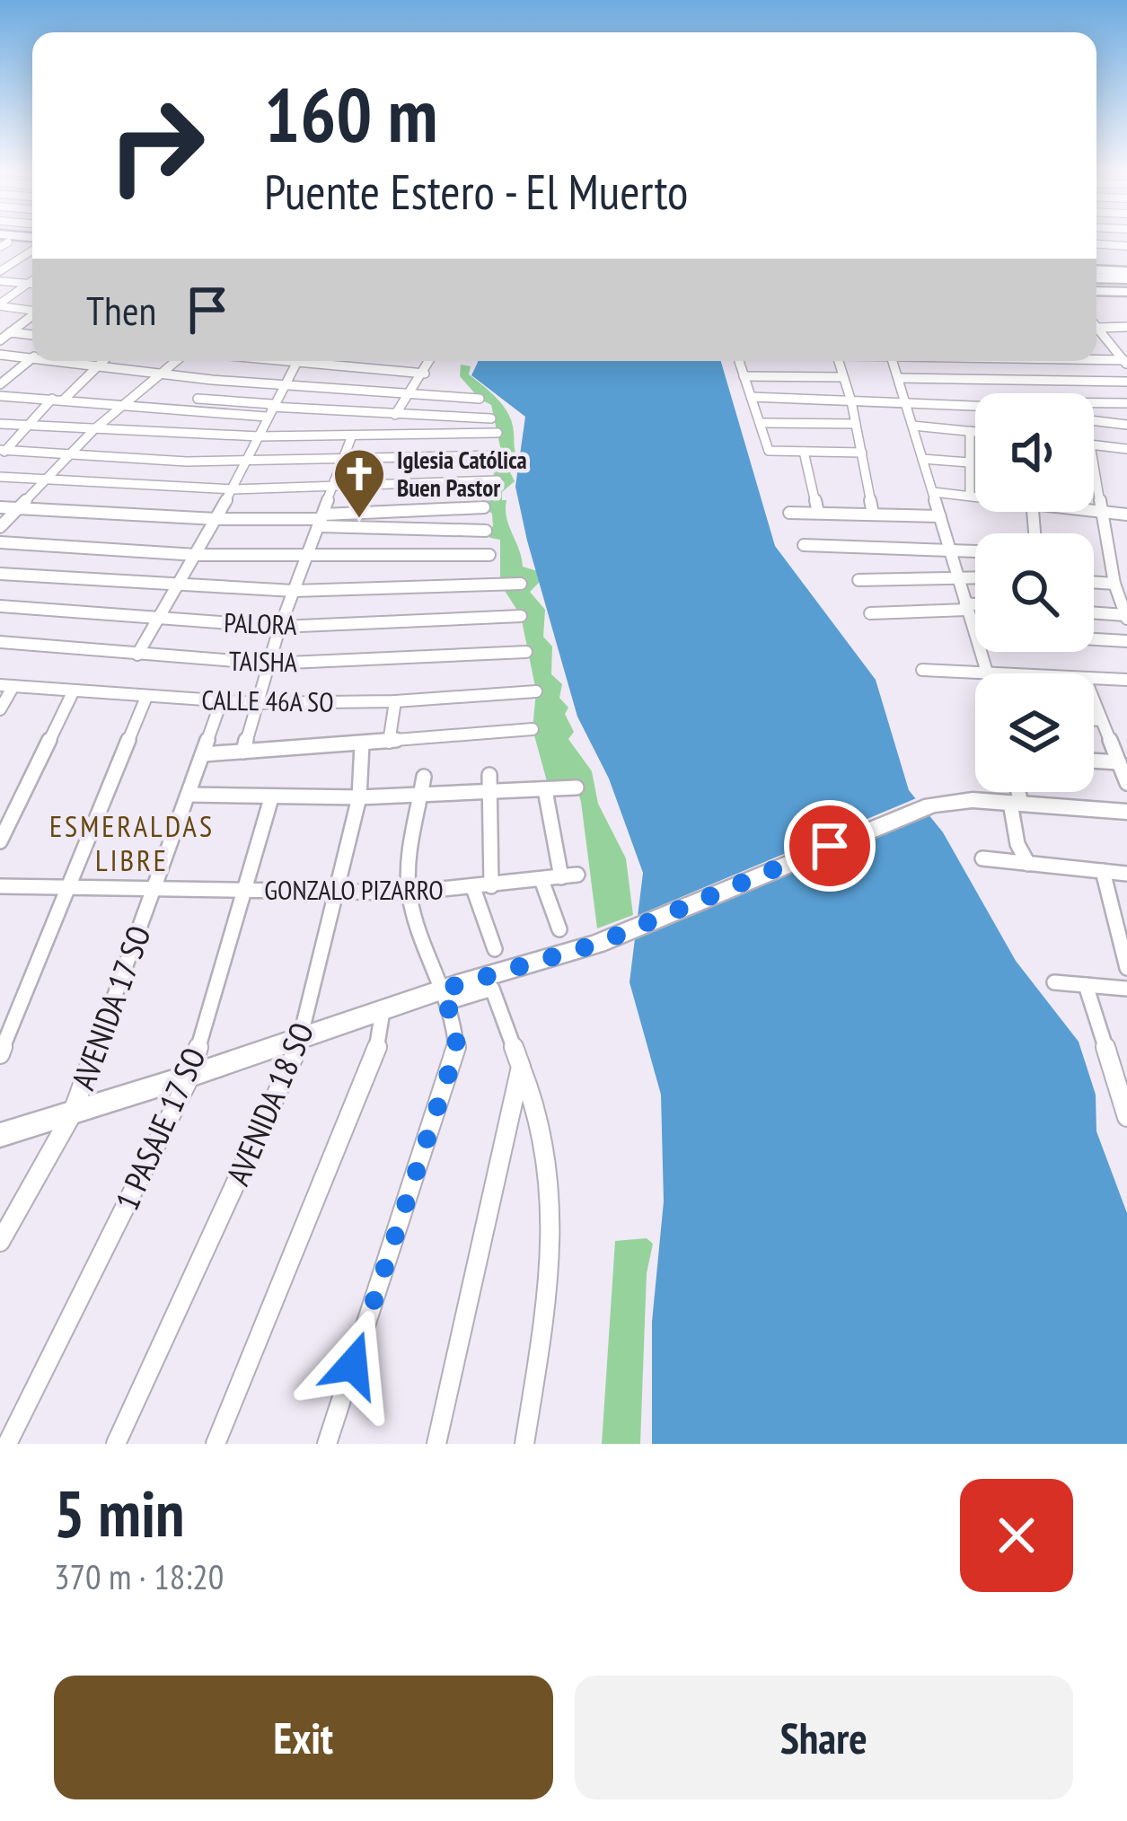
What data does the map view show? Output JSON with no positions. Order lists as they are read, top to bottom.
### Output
{
  "streets": {
    "street": [
      "PALORA",
      "TAISHA",
      "CALLE 46A SO",
      "GONZALO PIZARRO",
      "AVENIDA 17 SO",
      "AVENIDA 18 SO",
      "1 PASAJE 17 SO"
    ]
  },
  "crossings": [
    ["CALLE 46A SO", "AVENIDA 17 SO"],
    ["GONZALO PIZARRO", "AVENIDA 17 SO"],
    ["GONZALO PIZARRO", "AVENIDA 18 SO"],
    ["GONZALO PIZARRO", "1 PASAJE 17 SO"]
  ],
  "districts": ["ESMERALDAS LIBRE"],
  "places": {
    "church": ["Iglesia Católica Buen Pastor"]
  },
  "page": {
    "turn": ["160 m", "Puente Estero - El Muerto"],
    "then": "Then",
    "heading": ["5 min", "370 m · 18:20"],
    "buttons": ["Exit", "Share"]
  }
}
